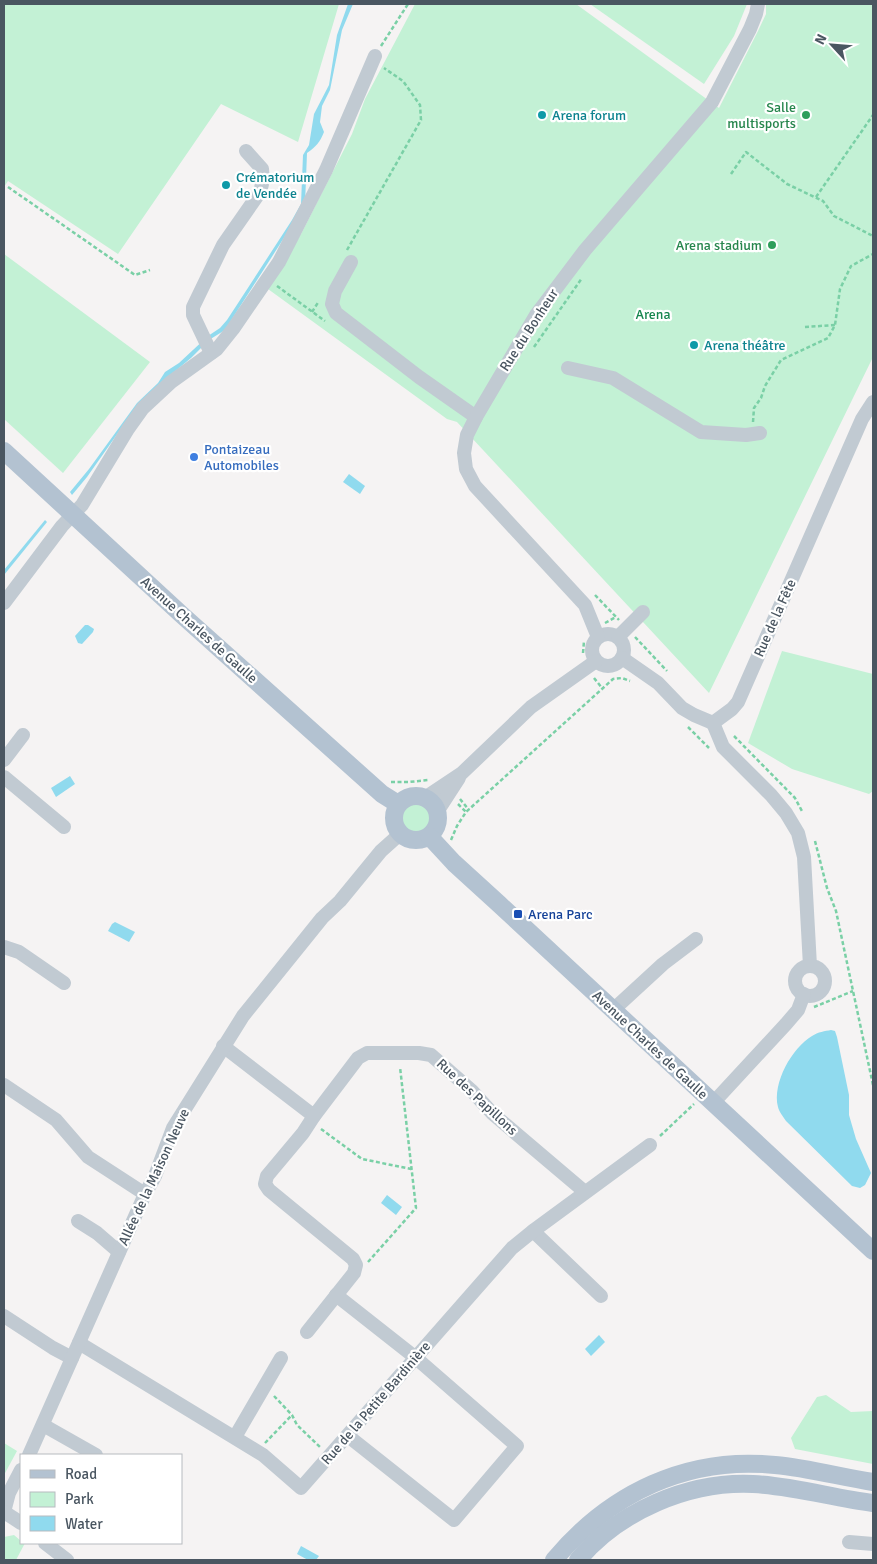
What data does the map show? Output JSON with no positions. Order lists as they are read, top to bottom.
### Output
{
  "streets": {
    "main road": ["Avenue Charles de Gaulle"],
    "street": [
      "Rue du Bonheur",
      "Rue de la Fête",
      "Rue des Papillons",
      "Allée de la Maison Neuve",
      "Rue de la Petite Bardinière"
    ]
  },
  "crossings": [
    ["Avenue Charles de Gaulle", "Allée de la Maison Neuve"],
    ["Rue des Papillons", "Rue de la Petite Bardinière"],
    ["Allée de la Maison Neuve", "Rue de la Petite Bardinière"]
  ],
  "parks": ["Arena"],
  "places": {
    "other": [
      "Arena forum",
      "Salle multisports",
      "Crématorium de Vendée",
      "Arena stadium",
      "Arena théâtre",
      "Pontaizeau Automobiles"
    ],
    "transit": ["Arena Parc"]
  },
  "legend": ["Road", "Park", "Water"],
  "north": "top left"
}
